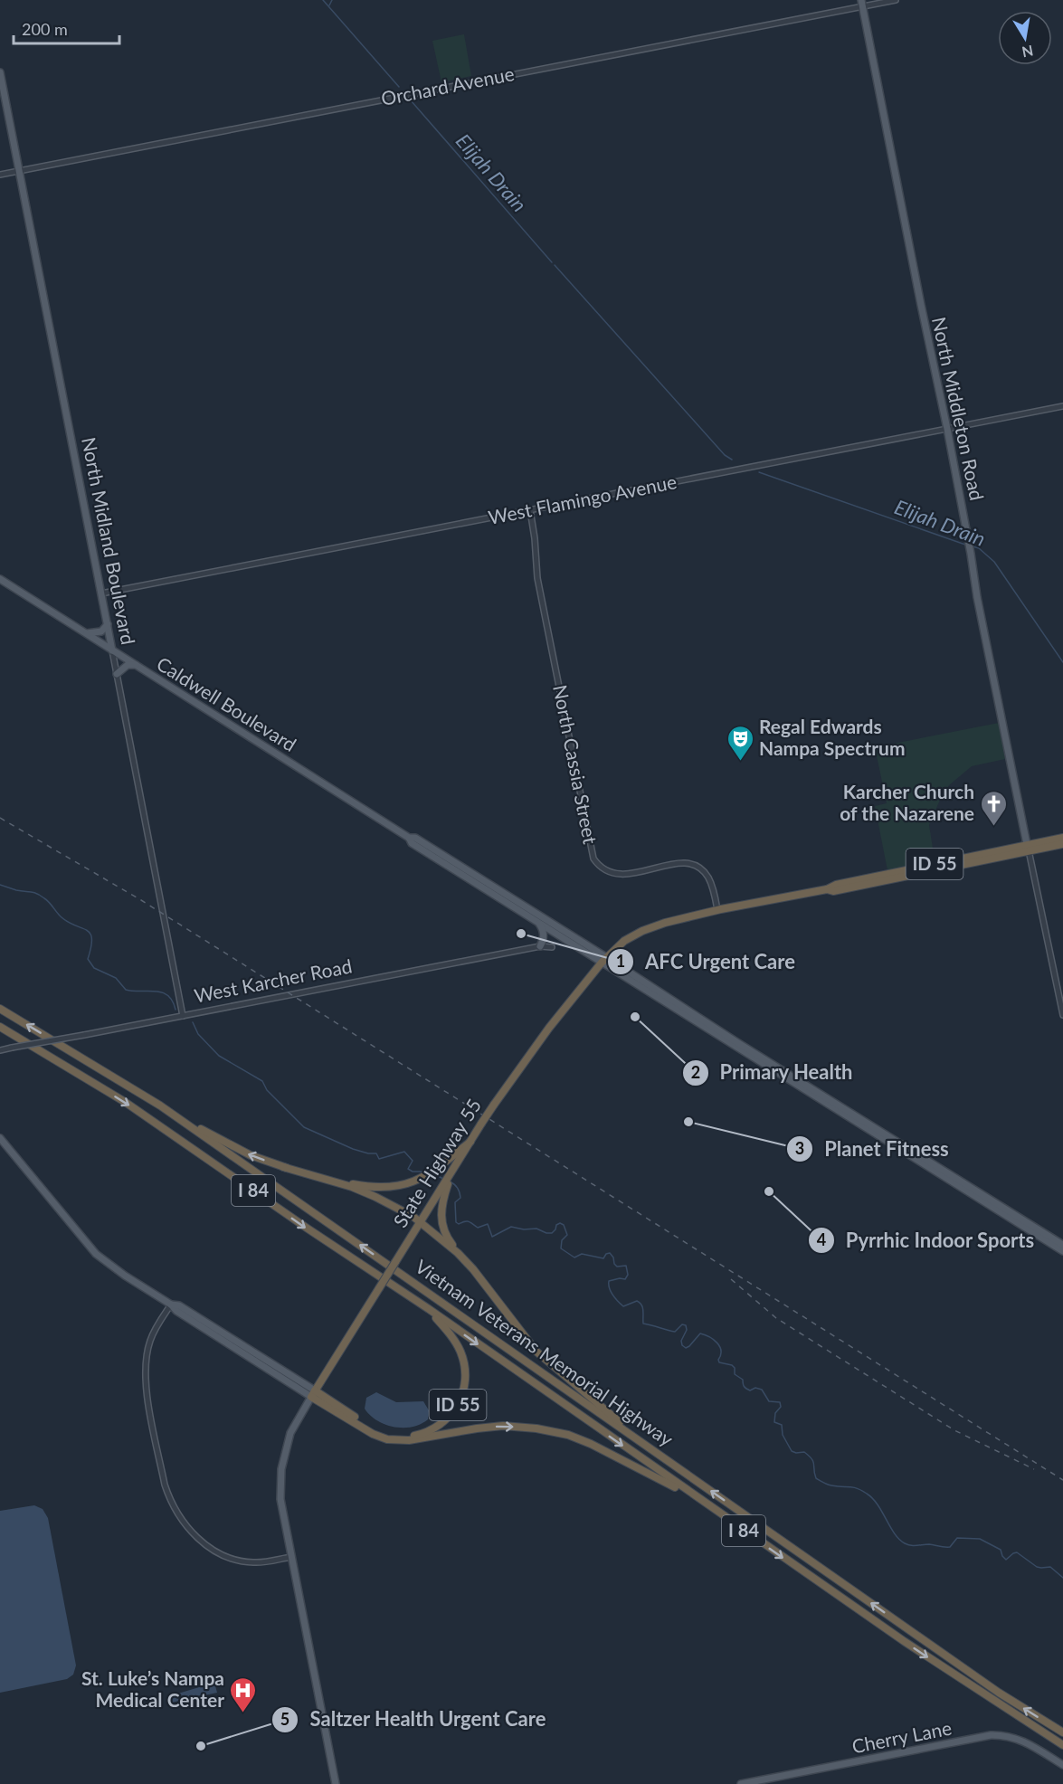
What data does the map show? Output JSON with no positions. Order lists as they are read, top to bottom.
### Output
{
  "streets": {
    "highway": [
      "ID 55",
      "State Highway 55",
      "I 84",
      "Vietnam Veterans Memorial Highway"
    ],
    "main road": [
      "North Middleton Road",
      "North Midland Boulevard",
      "Caldwell Boulevard",
      "Cherry Lane"
    ],
    "street": [
      "Orchard Avenue",
      "West Flamingo Avenue",
      "North Cassia Street",
      "West Karcher Road"
    ]
  },
  "crossings": [
    ["Orchard Avenue", "North Middleton Road"],
    ["Orchard Avenue", "North Midland Boulevard"],
    ["North Middleton Road", "West Flamingo Avenue"],
    ["North Middleton Road", "ID 55"],
    ["West Flamingo Avenue", "North Midland Boulevard"],
    ["West Flamingo Avenue", "North Cassia Street"],
    ["North Midland Boulevard", "Caldwell Boulevard"],
    ["North Midland Boulevard", "West Karcher Road"],
    ["Caldwell Boulevard", "ID 55"],
    ["Caldwell Boulevard", "State Highway 55"],
    ["North Cassia Street", "ID 55"],
    ["ID 55", "State Highway 55"],
    ["ID 55", "I 84"],
    ["ID 55", "Vietnam Veterans Memorial Highway"],
    ["I 84", "Vietnam Veterans Memorial Highway"]
  ],
  "water": ["Elijah Drain"],
  "places": {
    "theatre": ["Regal Edwards Nampa Spectrum"],
    "church": ["Karcher Church of the Nazarene"],
    "other": [
      "AFC Urgent Care",
      "Primary Health",
      "Planet Fitness",
      "Pyrrhic Indoor Sports",
      "Saltzer Health Urgent Care"
    ],
    "hospital": ["St. Luke’s Nampa Medical Center"]
  },
  "scale_bar": "200 m",
  "north": "bottom"
}
